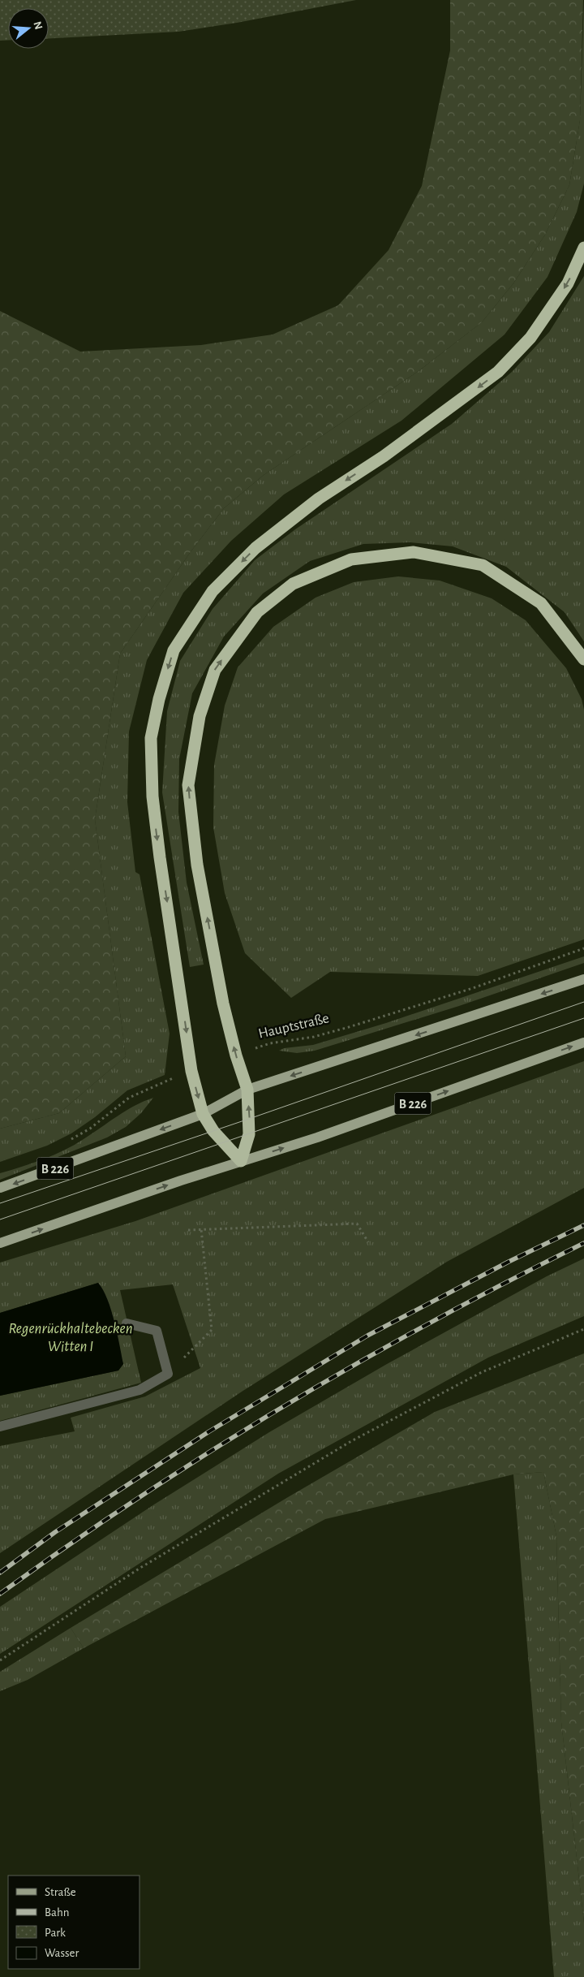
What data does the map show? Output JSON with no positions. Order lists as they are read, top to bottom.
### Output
{
  "streets": {
    "main road": ["B 226"],
    "path": ["Hauptstraße"]
  },
  "water": ["Regenrückhaltebecken Witten I"],
  "legend": [
    "Straße",
    "Bahn",
    "Park",
    "Wasser"
  ],
  "north": "right"
}
